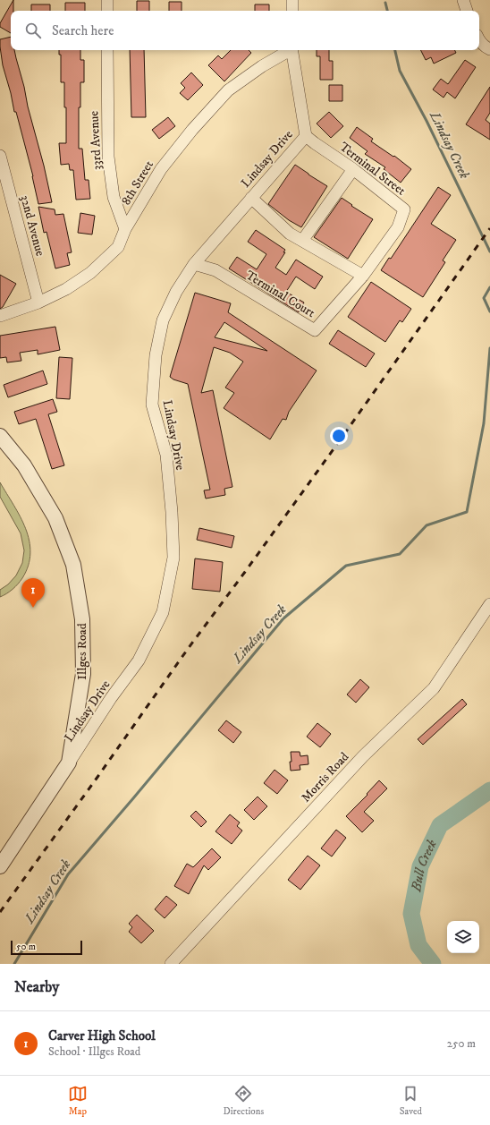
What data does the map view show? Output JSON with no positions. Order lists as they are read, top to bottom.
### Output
{
  "streets": {
    "street": [
      "33rd Avenue",
      "Lindsay Drive",
      "Terminal Street",
      "8th Street",
      "32nd Avenue",
      "Terminal Court",
      "Illges Road",
      "Morris Road"
    ]
  },
  "crossings": [
    ["33rd Avenue", "8th Street"],
    ["Lindsay Drive", "Terminal Street"],
    ["Lindsay Drive", "Terminal Court"],
    ["Lindsay Drive", "Illges Road"],
    ["Terminal Street", "Terminal Court"],
    ["8th Street", "32nd Avenue"]
  ],
  "water": ["Lindsay Creek", "Bull Creek"],
  "scale_bar": "50 m",
  "page": {
    "search": "Search here",
    "pins": "1",
    "scale": "50 m",
    "heading": "Nearby",
    "list": [
      {
        "mark": "1",
        "name": "Carver High School",
        "note": "School · Illges Road",
        "value": "250 m"
      }
    ],
    "nav": ["Map", "Directions", "Saved"]
  }
}
